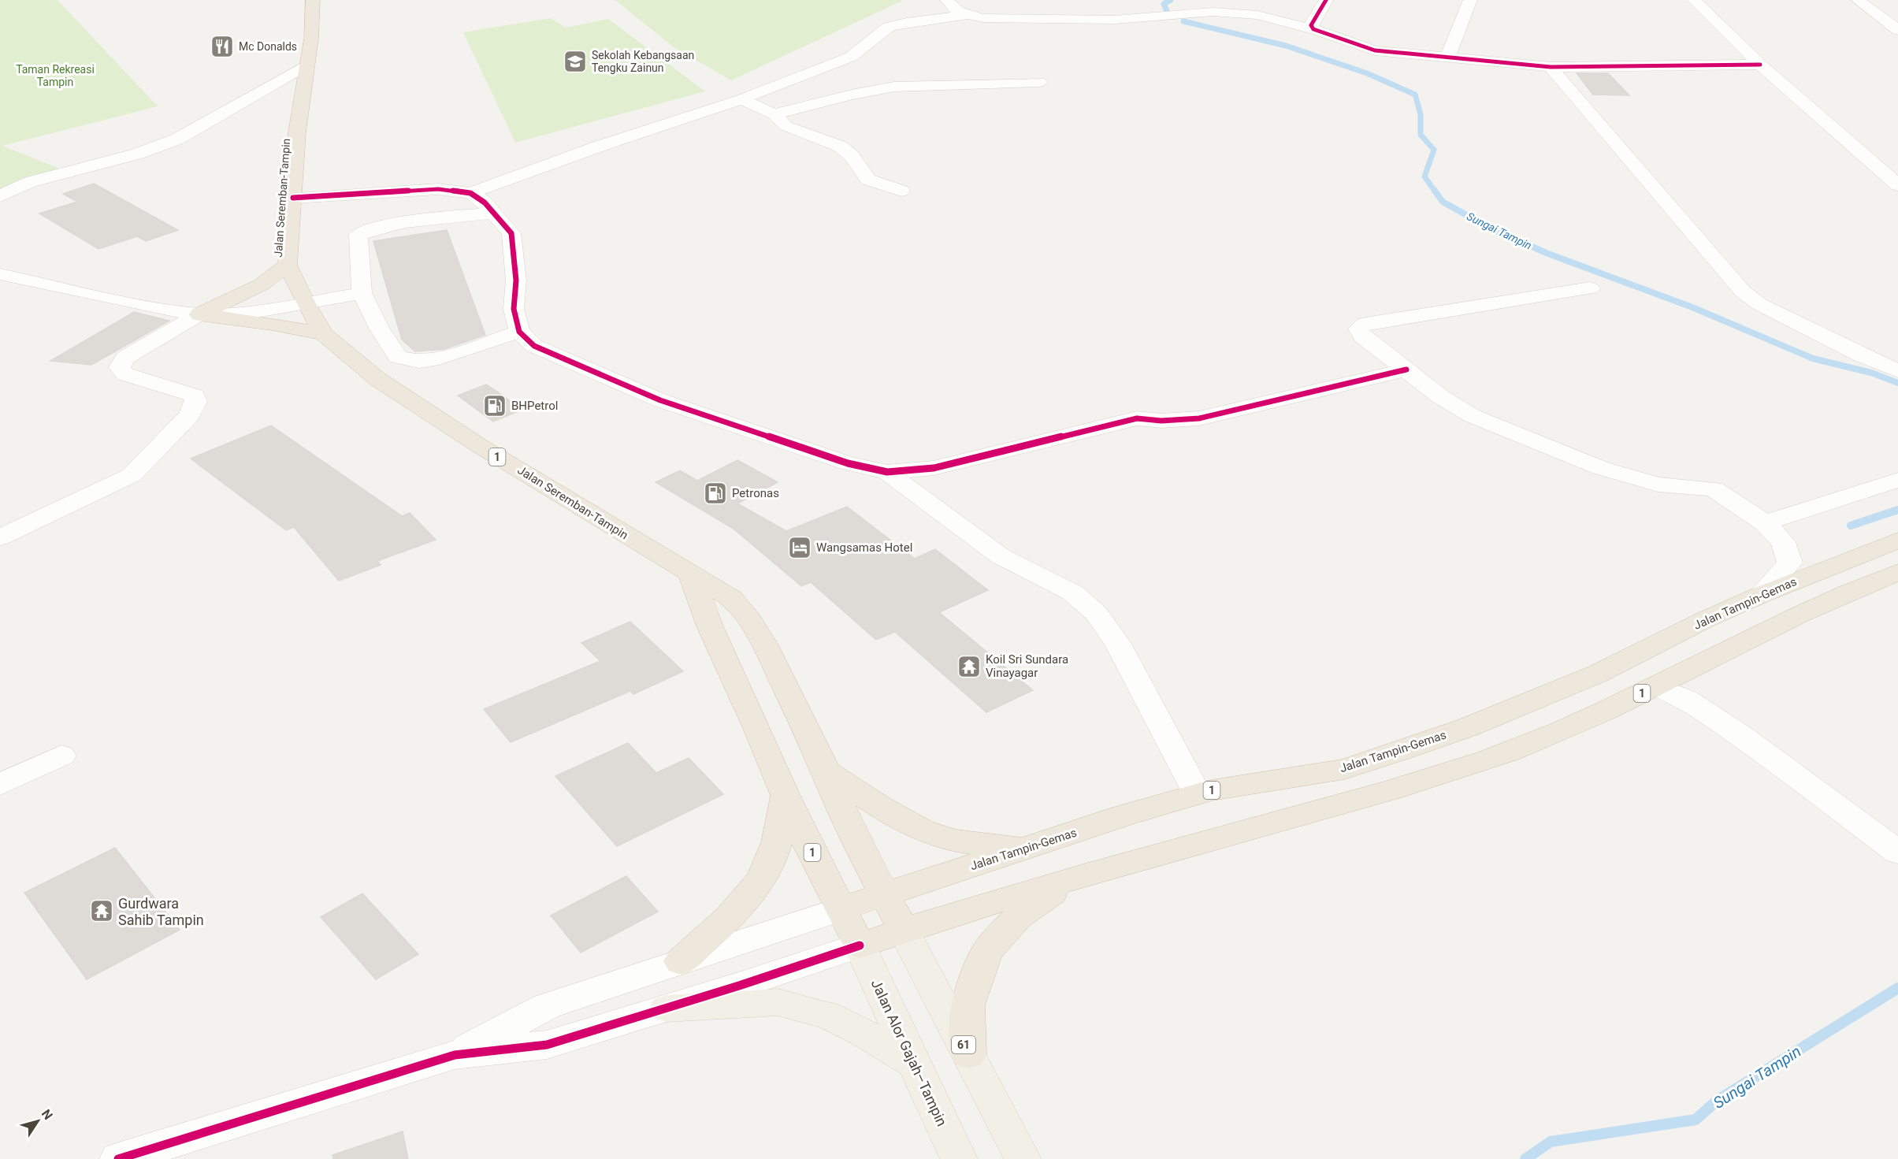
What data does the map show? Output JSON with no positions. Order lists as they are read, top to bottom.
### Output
{
  "streets": {
    "highway": ["Jalan Seremban-Tampin", "1", "Jalan Tampin-Gemas"],
    "main road": ["61", "Jalan Alor Gajah–Tampin"]
  },
  "crossings": [
    ["Jalan Seremban-Tampin", "1"],
    ["1", "Jalan Tampin-Gemas"],
    ["1", "61"],
    ["1", "Jalan Alor Gajah–Tampin"]
  ],
  "water": ["Sungai Tampin"],
  "parks": ["Taman Rekreasi Tampin"],
  "places": {
    "restaurant": ["Mc Donalds"],
    "school or university": ["Sekolah Kebangsaan Tengku Zainun"],
    "fuel station": ["BHPetrol", "Petronas"],
    "hotel": ["Wangsamas Hotel"],
    "temple": ["Koil Sri Sundara Vinayagar", "Gurdwara Sahib Tampin"]
  },
  "north": "top right"
}
